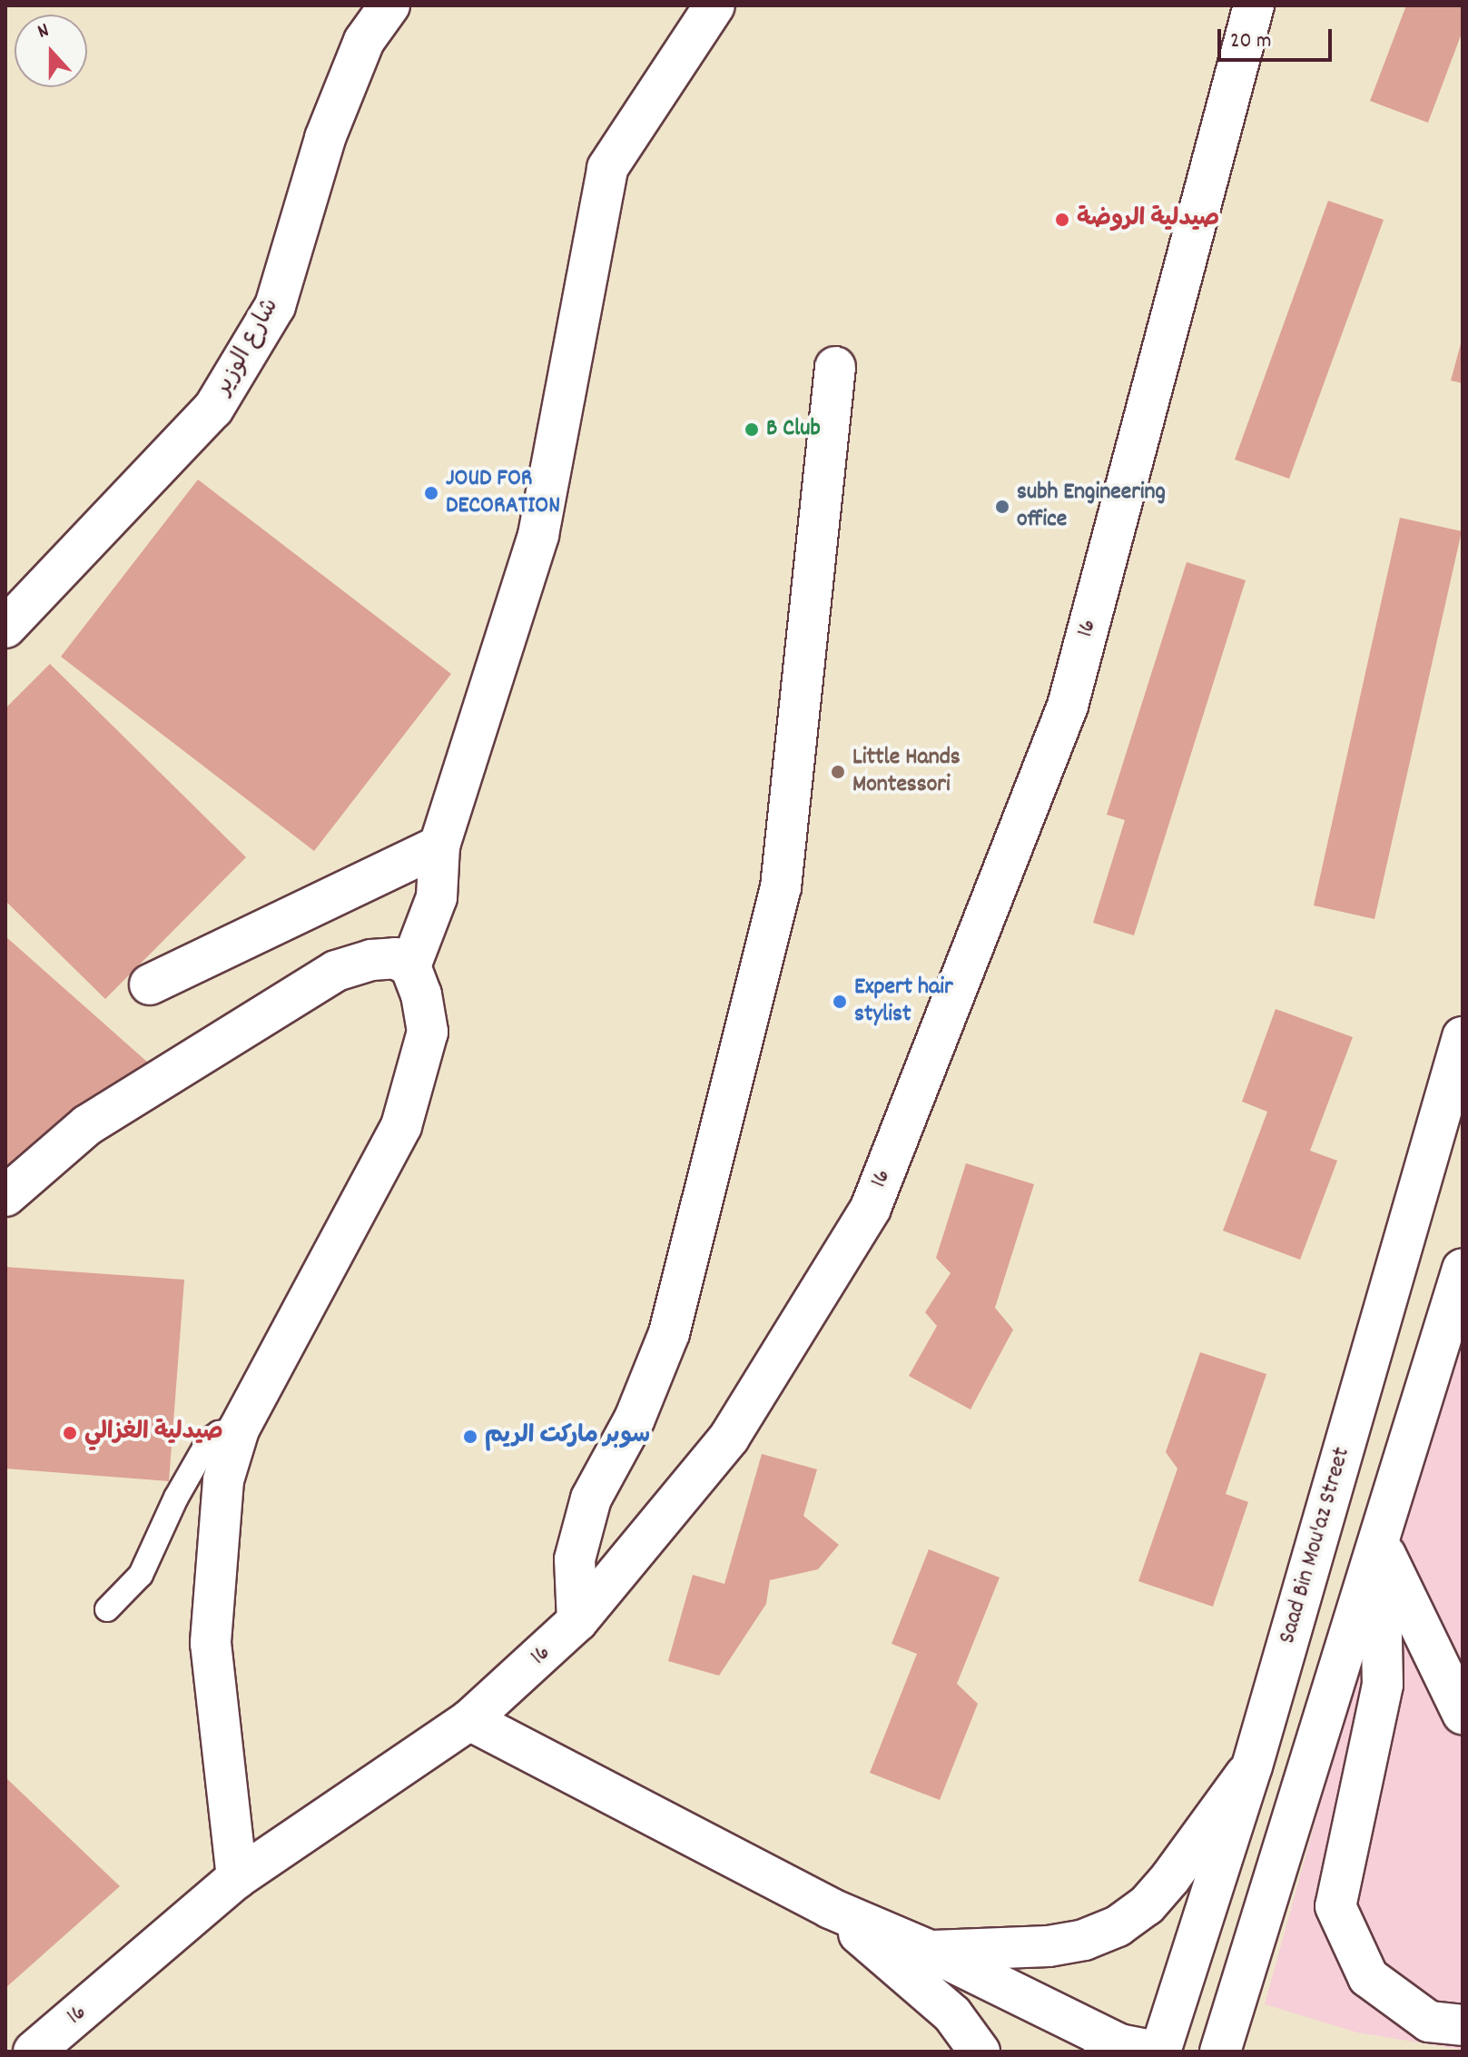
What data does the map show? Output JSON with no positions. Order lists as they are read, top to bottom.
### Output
{
  "streets": {
    "street": ["شارع الوزير", "16", "Saad Bin Mou'az Street"]
  },
  "places": [
    "صيدلية الروضة",
    "B Club",
    "JOUD FOR DECORATION",
    "subh Engineering office",
    "Little Hands Montessori",
    "Expert hair stylist",
    "صيدلية الغزالي",
    "سوبر ماركت الريم"
  ],
  "scale_bar": "20 m",
  "north": "top"
}
